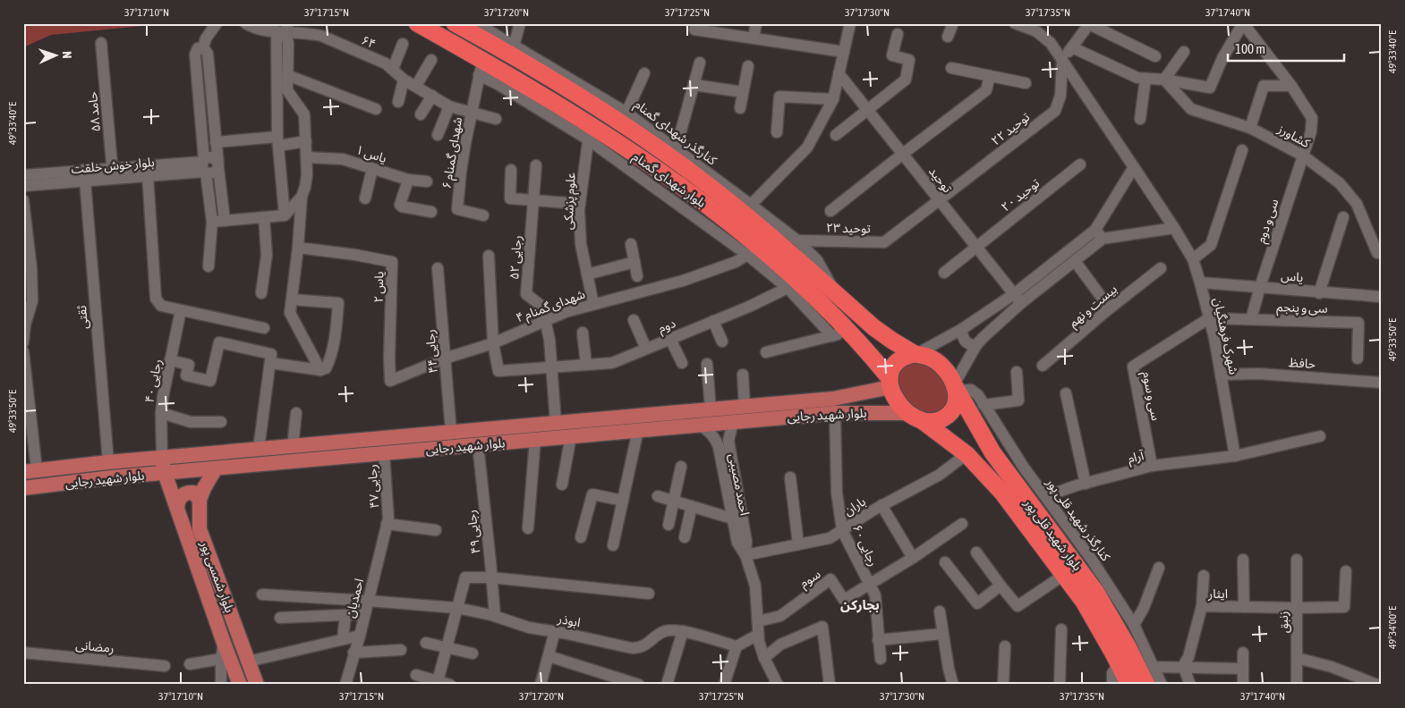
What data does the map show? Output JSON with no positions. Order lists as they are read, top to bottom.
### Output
{
  "streets": {
    "highway": ["بلوار شهدای گمنام", "بلوار شهید قلی پور"],
    "main road": ["بلوار شهید رجایی", "بلوار شمسی پور"],
    "street": [
      "۶۴",
      "حامد ۵۸",
      "توحید ۲۲",
      "کنارگذر شهدای گمنام",
      "کشاورز",
      "شهدای گمنام ۶",
      "یاس ۱",
      "بلوار خوش خلقت",
      "توحید",
      "توحید ۲۰",
      "علوم پزشکی",
      "سی و دوم",
      "توحید ۲۳",
      "رجایی ۵۲",
      "یاس",
      "یاس ۲",
      "شهدای گمنام ۴",
      "بیست و نهم",
      "سی و پنجم",
      "ثقتی",
      "دوم",
      "شهرک فرهنگیان",
      "رجایی ۴۴",
      "حافظ",
      "رجایی ۴۰",
      "سی و سوم",
      "آرام",
      "احمد مصیبی",
      "رجایی ۴۷",
      "باران",
      "کنارگذر شهید قلی پور",
      "رجایی ۴۹",
      "رجایی ۶۰",
      "سوم",
      "ایثار",
      "احمدیان",
      "ابوذر",
      "زنبق",
      "رمضانی"
    ]
  },
  "crossings": [
    ["۶۴", "شهدای گمنام ۶"],
    ["حامد ۵۸", "بلوار خوش خلقت"],
    ["توحید ۲۲", "توحید"],
    ["توحید ۲۲", "توحید ۲۳"],
    ["توحید ۲۲", "شهرک فرهنگیان"],
    ["کنارگذر شهدای گمنام", "بلوار شهدای گمنام"],
    ["کنارگذر شهدای گمنام", "توحید ۲۳"],
    ["کشاورز", "سی و دوم"],
    ["شهدای گمنام ۶", "بلوار شهدای گمنام"],
    ["بلوار خوش خلقت", "ثقتی"],
    ["بلوار شهدای گمنام", "علوم پزشکی"],
    ["بلوار شهدای گمنام", "بلوار شهید رجایی"],
    ["بلوار شهدای گمنام", "کنارگذر شهید قلی پور"],
    ["بلوار شهدای گمنام", "بلوار شهید قلی پور"],
    ["توحید", "توحید ۲۰"],
    ["توحید", "توحید ۲۳"],
    ["علوم پزشکی", "شهدای گمنام ۴"],
    ["سی و دوم", "یاس"],
    ["سی و دوم", "سی و پنجم"],
    ["رجایی ۵۲", "شهدای گمنام ۴"],
    ["رجایی ۵۲", "دوم"],
    ["رجایی ۵۲", "بلوار شهید رجایی"],
    ["یاس", "شهرک فرهنگیان"],
    ["یاس ۲", "شهدای گمنام ۴"],
    ["شهدای گمنام ۴", "دوم"],
    ["شهدای گمنام ۴", "رجایی ۴۴"],
    ["سی و پنجم", "شهرک فرهنگیان"],
    ["سی و پنجم", "سی و سوم"],
    ["ثقتی", "بلوار شهید رجایی"],
    ["شهرک فرهنگیان", "حافظ"],
    ["شهرک فرهنگیان", "سی و سوم"],
    ["شهرک فرهنگیان", "آرام"],
    ["رجایی ۴۴", "بلوار شهید رجایی"],
    ["رجایی ۴۰", "بلوار شهید رجایی"],
    ["رجایی ۴۰", "بلوار شمسی پور"],
    ["سی و سوم", "آرام"],
    ["بلوار شهید رجایی", "احمد مصیبی"],
    ["بلوار شهید رجایی", "رجایی ۴۷"],
    ["بلوار شهید رجایی", "کنارگذر شهید قلی پور"],
    ["بلوار شهید رجایی", "رجایی ۴۹"],
    ["بلوار شهید رجایی", "بلوار شهید قلی پور"],
    ["بلوار شهید رجایی", "رجایی ۶۰"],
    ["بلوار شهید رجایی", "بلوار شمسی پور"],
    ["آرام", "کنارگذر شهید قلی پور"],
    ["احمد مصیبی", "باران"],
    ["احمد مصیبی", "سوم"],
    ["رجایی ۴۷", "احمدیان"],
    ["باران", "بلوار شهید قلی پور"],
    ["باران", "رجایی ۶۰"],
    ["کنارگذر شهید قلی پور", "بلوار شهید قلی پور"],
    ["رجایی ۴۹", "ابوذر"],
    ["رجایی ۶۰", "سوم"],
    ["ایثار", "زنبق"],
    ["احمدیان", "ابوذر"]
  ],
  "districts": ["بجارکن"],
  "scale_bar": "100 m",
  "north": "right",
  "coordinates": [
    "37°17'10\"N",
    "37°17'15\"N",
    "37°17'20\"N",
    "37°17'25\"N",
    "37°17'30\"N",
    "37°17'35\"N",
    "37°17'40\"N",
    "49°33'40\"E",
    "49°33'50\"E",
    "49°34'00\"E"
  ]
}
